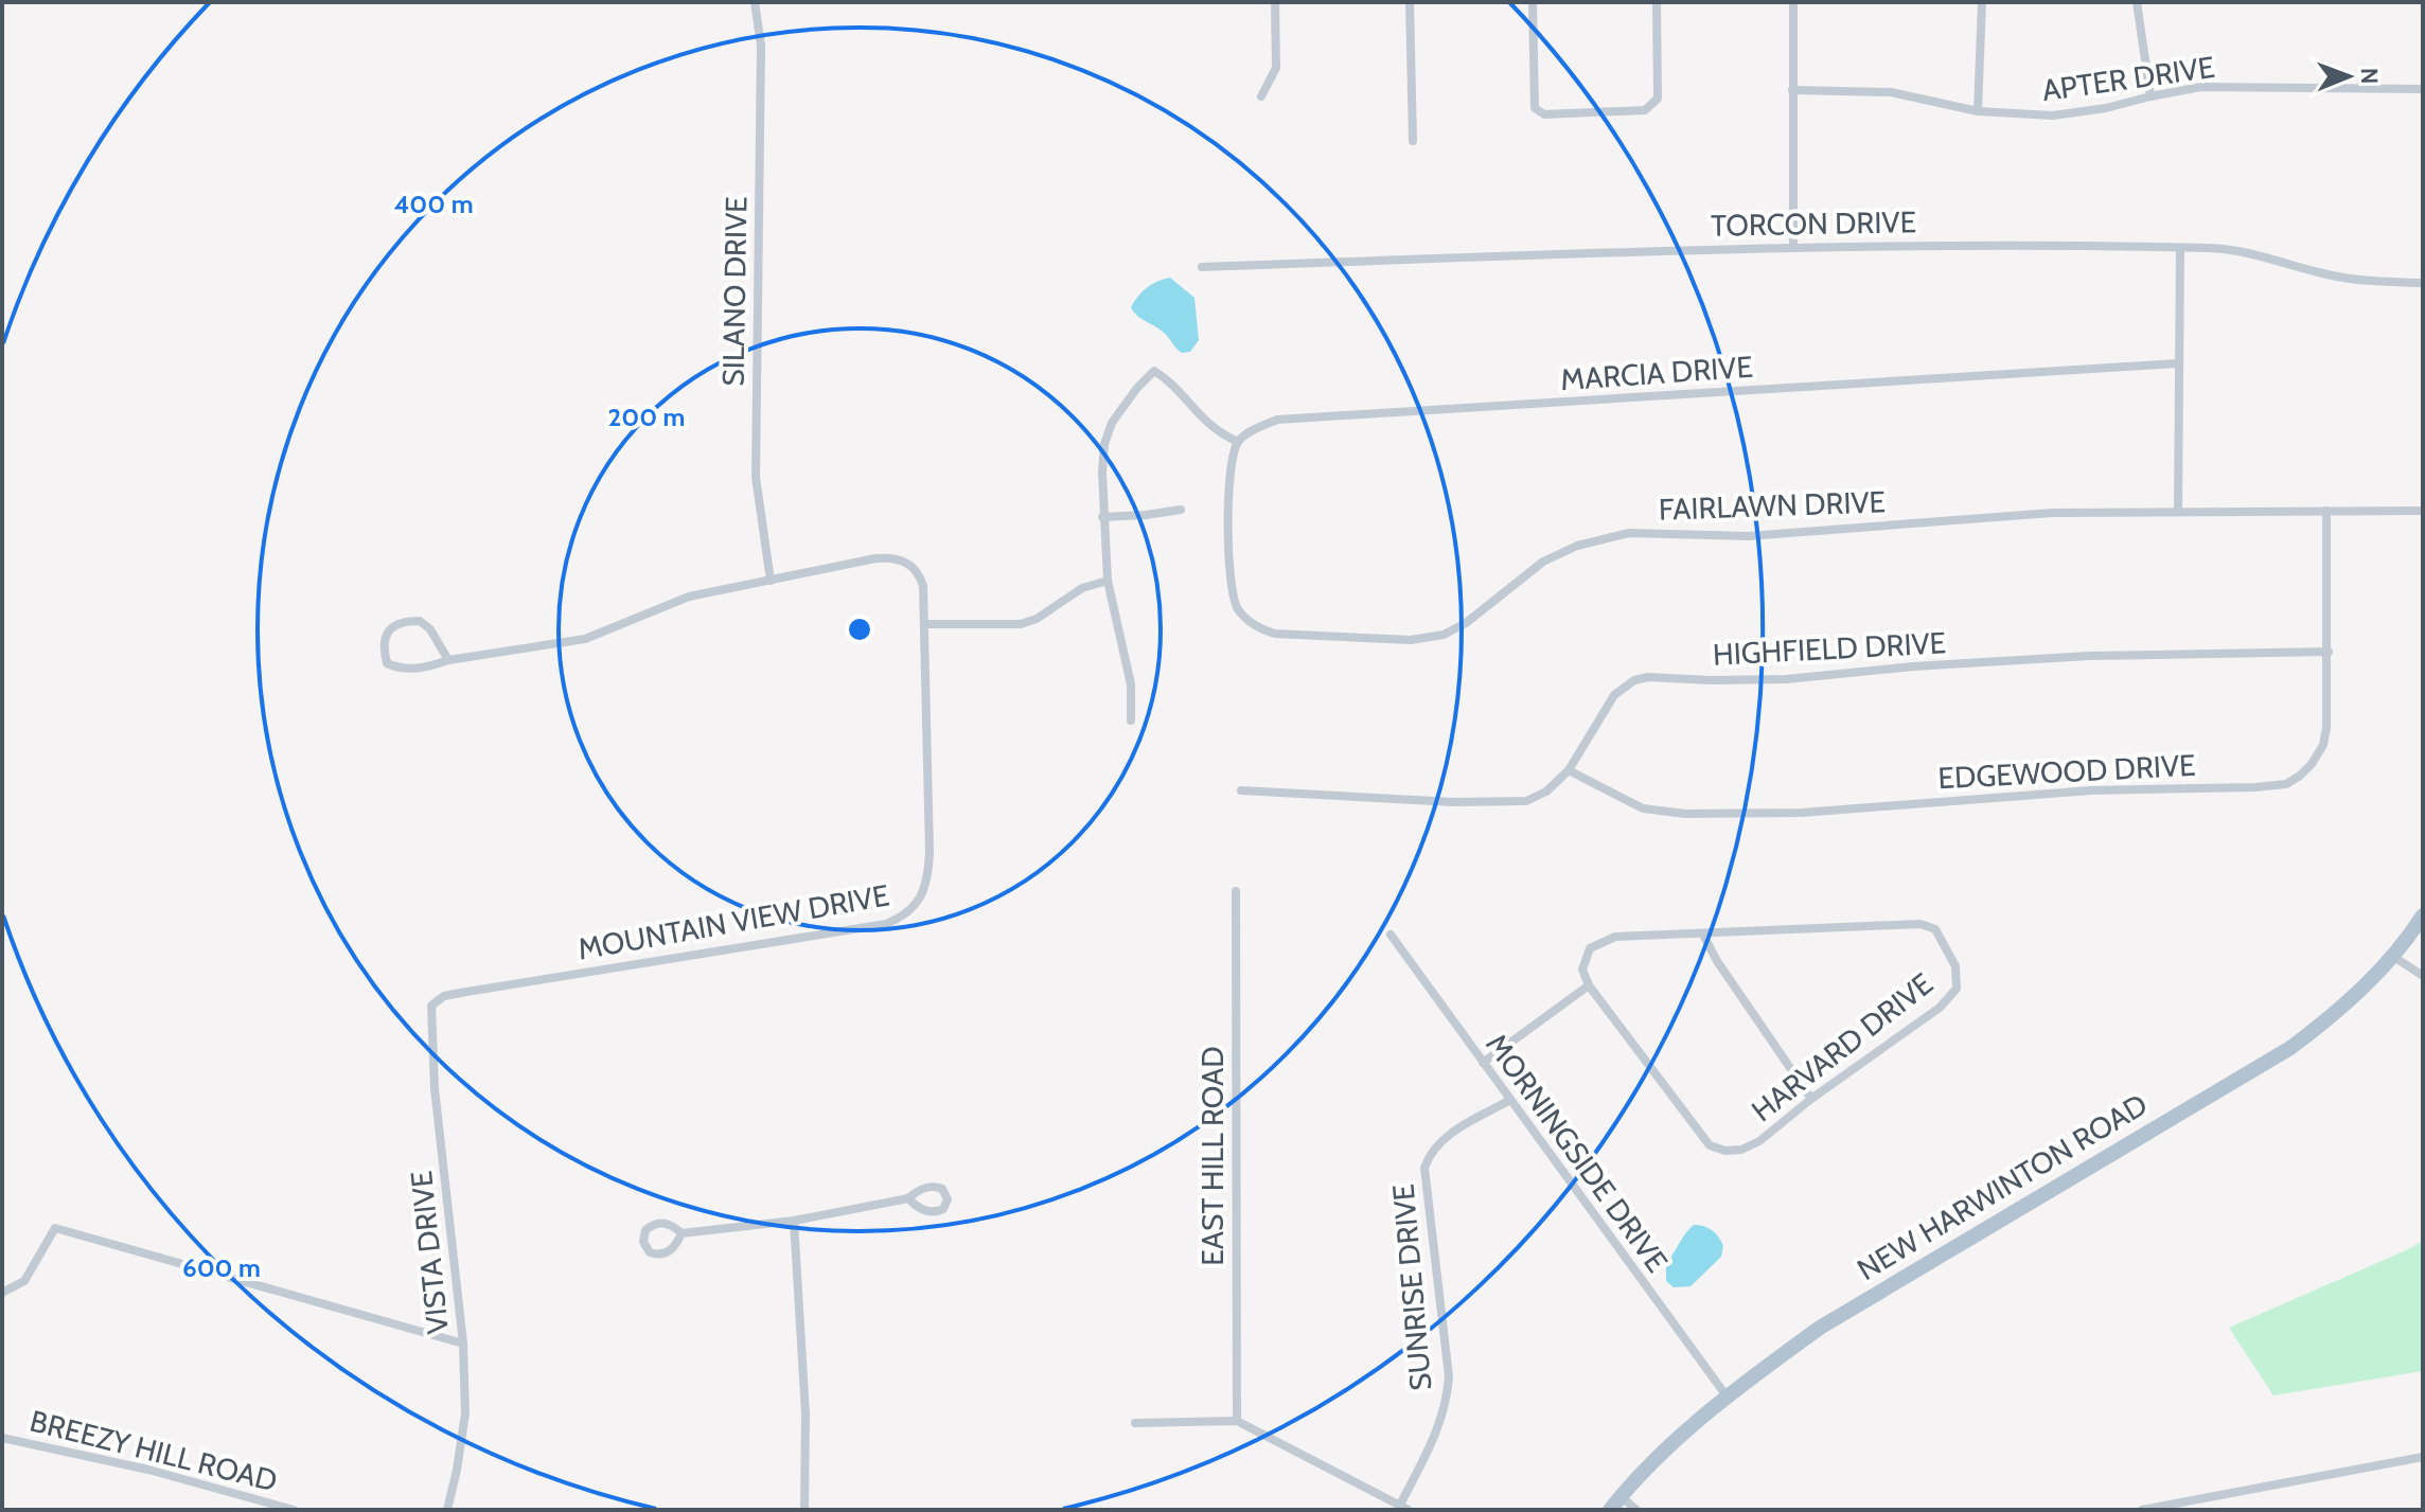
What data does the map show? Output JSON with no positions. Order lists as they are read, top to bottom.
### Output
{
  "streets": {
    "main road": ["NEW HARWINTON ROAD"],
    "street": [
      "APTER DRIVE",
      "TORCON DRIVE",
      "SILANO DRIVE",
      "MARCIA DRIVE",
      "FAIRLAWN DRIVE",
      "HIGHFIELD DRIVE",
      "EDGEWOOD DRIVE",
      "MOUNTAIN VIEW DRIVE",
      "HARVARD DRIVE",
      "MORNINGSIDE DRIVE",
      "EAST HILL ROAD",
      "VISTA DRIVE",
      "SUNRISE DRIVE",
      "BREEZY HILL ROAD"
    ]
  },
  "crossings": [
    ["SILANO DRIVE", "MOUNTAIN VIEW DRIVE"],
    ["MARCIA DRIVE", "FAIRLAWN DRIVE"],
    ["FAIRLAWN DRIVE", "EDGEWOOD DRIVE"],
    ["HIGHFIELD DRIVE", "EDGEWOOD DRIVE"],
    ["MOUNTAIN VIEW DRIVE", "VISTA DRIVE"],
    ["MORNINGSIDE DRIVE", "NEW HARWINTON ROAD"],
    ["MORNINGSIDE DRIVE", "SUNRISE DRIVE"]
  ],
  "north": "right",
  "rings": ["400 m", "200 m", "600 m"]
}
